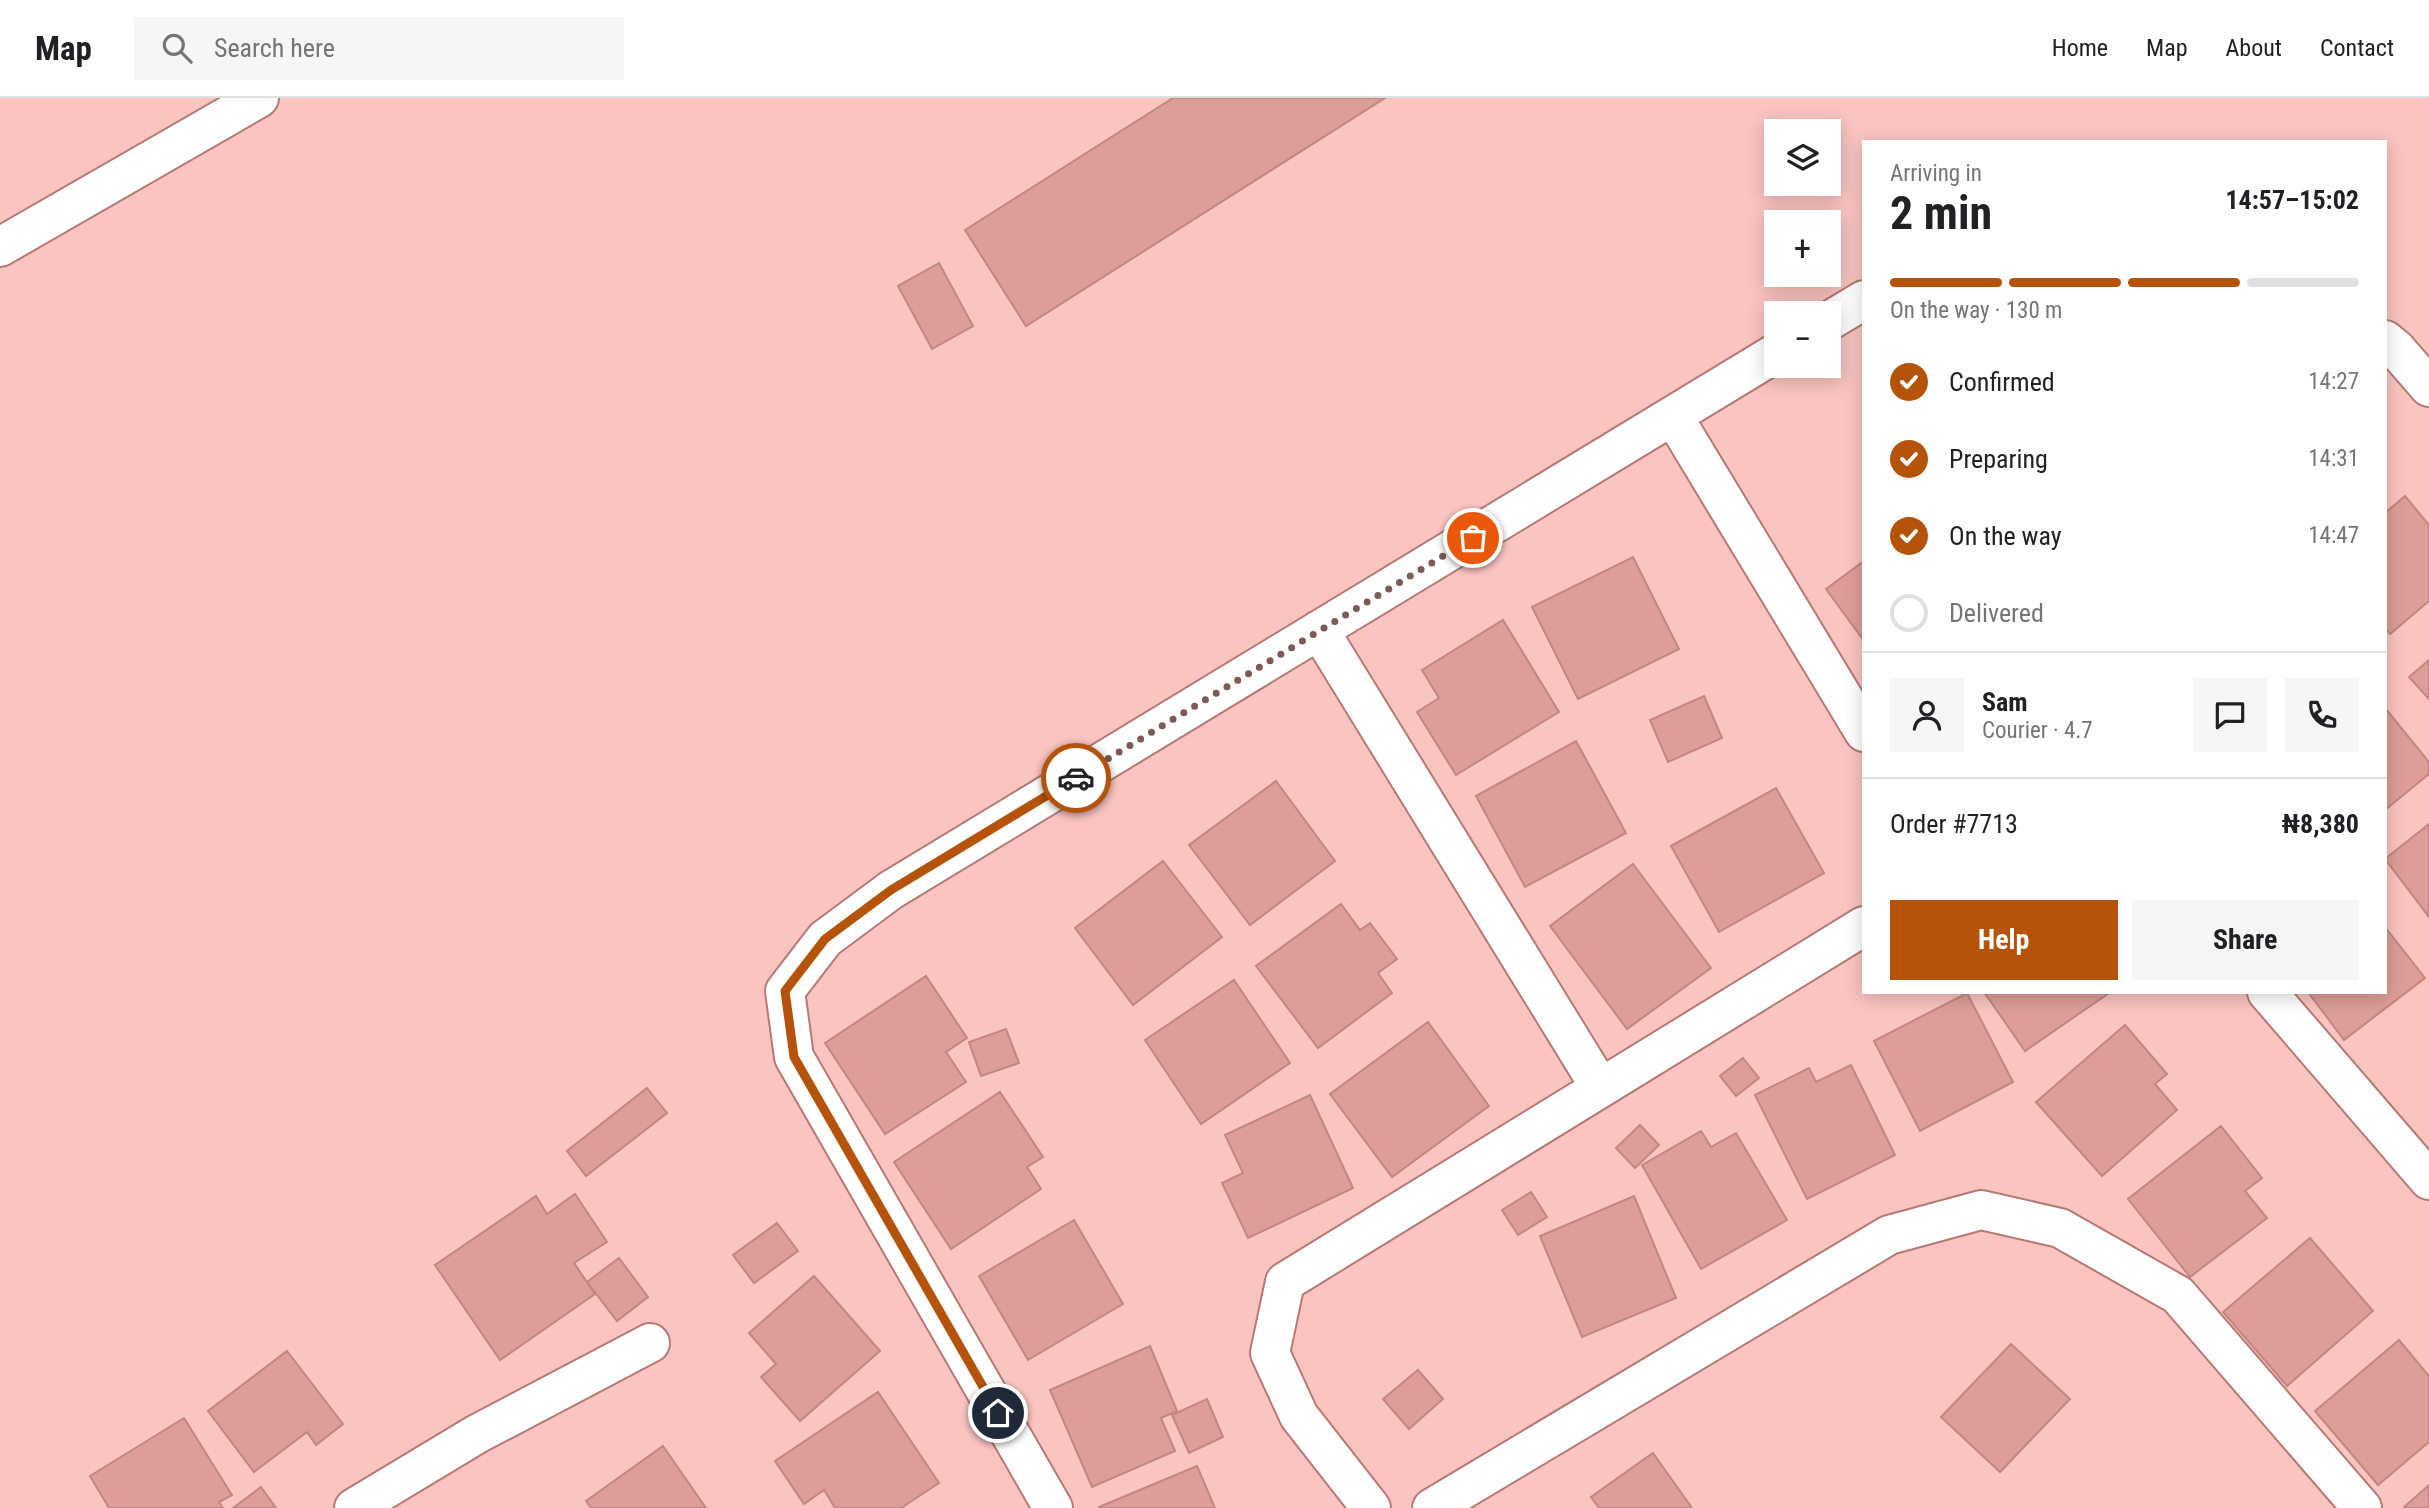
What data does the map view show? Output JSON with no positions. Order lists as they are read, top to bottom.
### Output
{
  "page": {
    "header": "Map",
    "search": "Search here",
    "nav": [
      "Home",
      "Map",
      "About",
      "Contact"
    ],
    "map_buttons": ["+", "−"],
    "heading": ["2 min", "Arriving in", "14:57–15:02"],
    "panel": [
      "Sam",
      "Courier · 4.7",
      "Order #7713",
      "₦8,380"
    ],
    "bar": "On the way · 130 m",
    "list": [
      ["Confirmed", "14:27"],
      ["Preparing", "14:31"],
      ["On the way", "14:47"],
      "Delivered"
    ],
    "buttons": ["Help", "Share"]
  }
}
